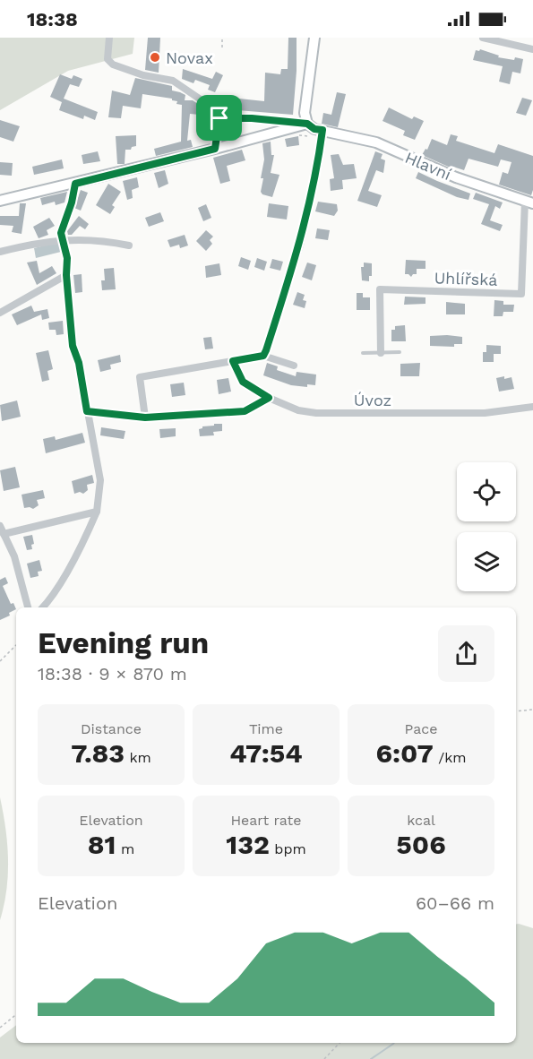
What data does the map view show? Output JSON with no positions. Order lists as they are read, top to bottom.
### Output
{
  "streets": {
    "main road": ["Hlavní"],
    "street": ["Uhlířská", "Úvoz"]
  },
  "crossings": [
    ["Hlavní", "Uhlířská"]
  ],
  "places": ["Novax"],
  "page": {
    "status": "18:38",
    "heading": ["Evening run", "18:38 · 9 × 870 m"],
    "stats": [
      ["Distance", "7.83 km"],
      ["Time", "47:54"],
      ["Pace", "6:07 /km"],
      ["Elevation", "81 m"],
      ["Heart rate", "132 bpm"],
      ["kcal", "506"]
    ],
    "chart": ["Elevation", "60–66 m"]
  }
}
